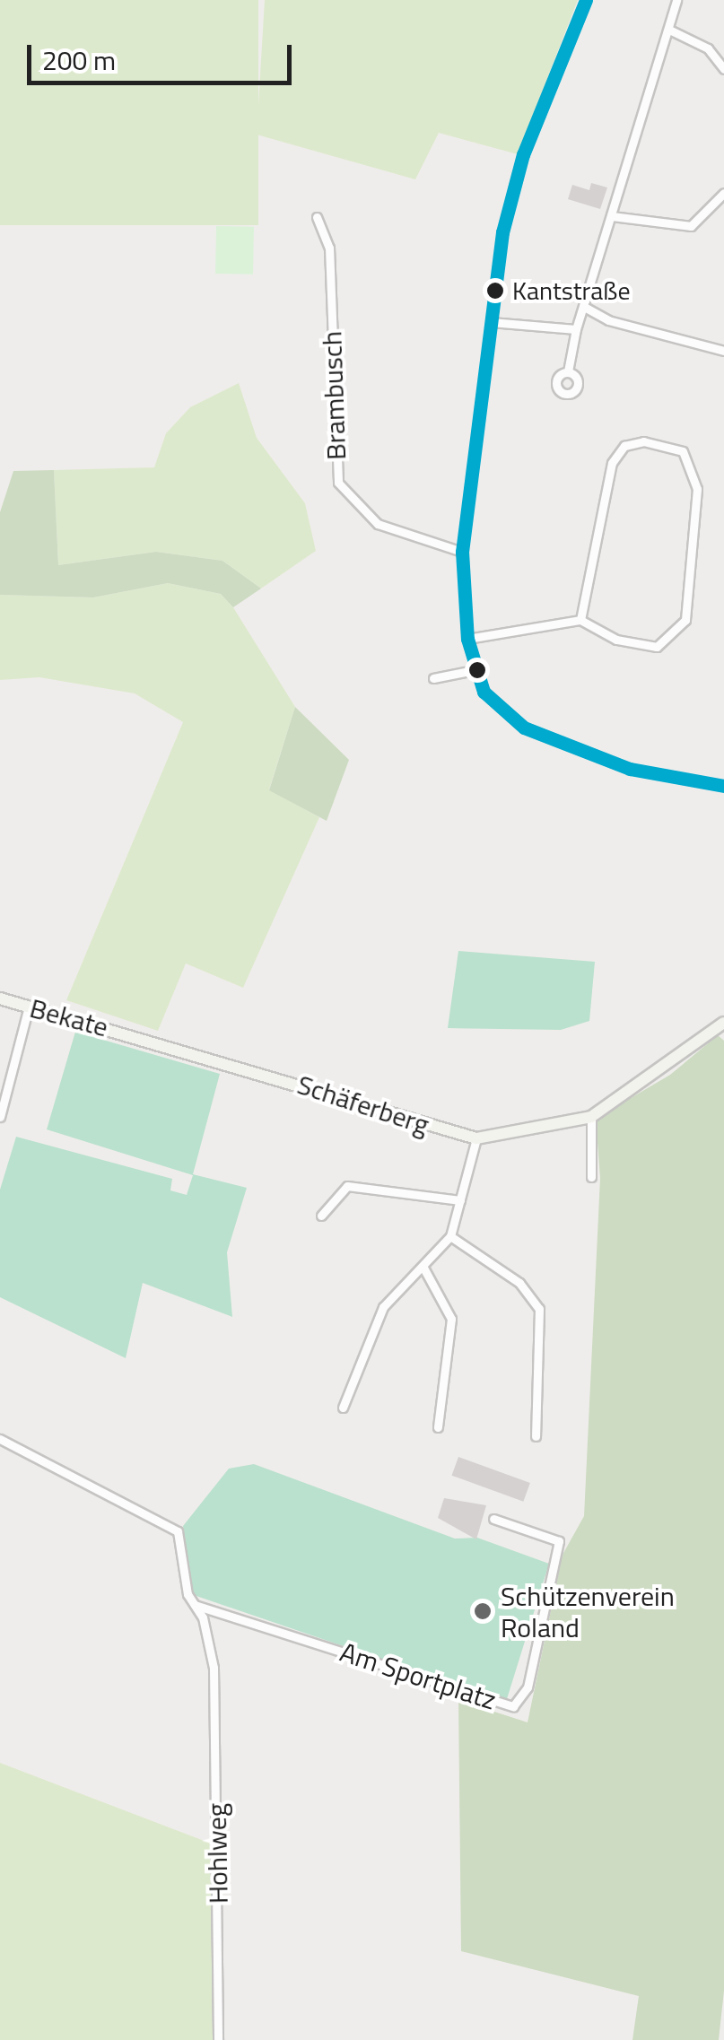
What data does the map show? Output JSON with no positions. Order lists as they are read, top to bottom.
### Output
{
  "streets": {
    "main road": ["Bekate", "Schäferberg"],
    "street": ["Brambusch", "Am Sportplatz", "Hohlweg"]
  },
  "crossings": [
    ["Bekate", "Schäferberg"],
    ["Am Sportplatz", "Hohlweg"]
  ],
  "places": ["Kantstraße", "Schützenverein Roland"],
  "scale_bar": "200 m"
}
